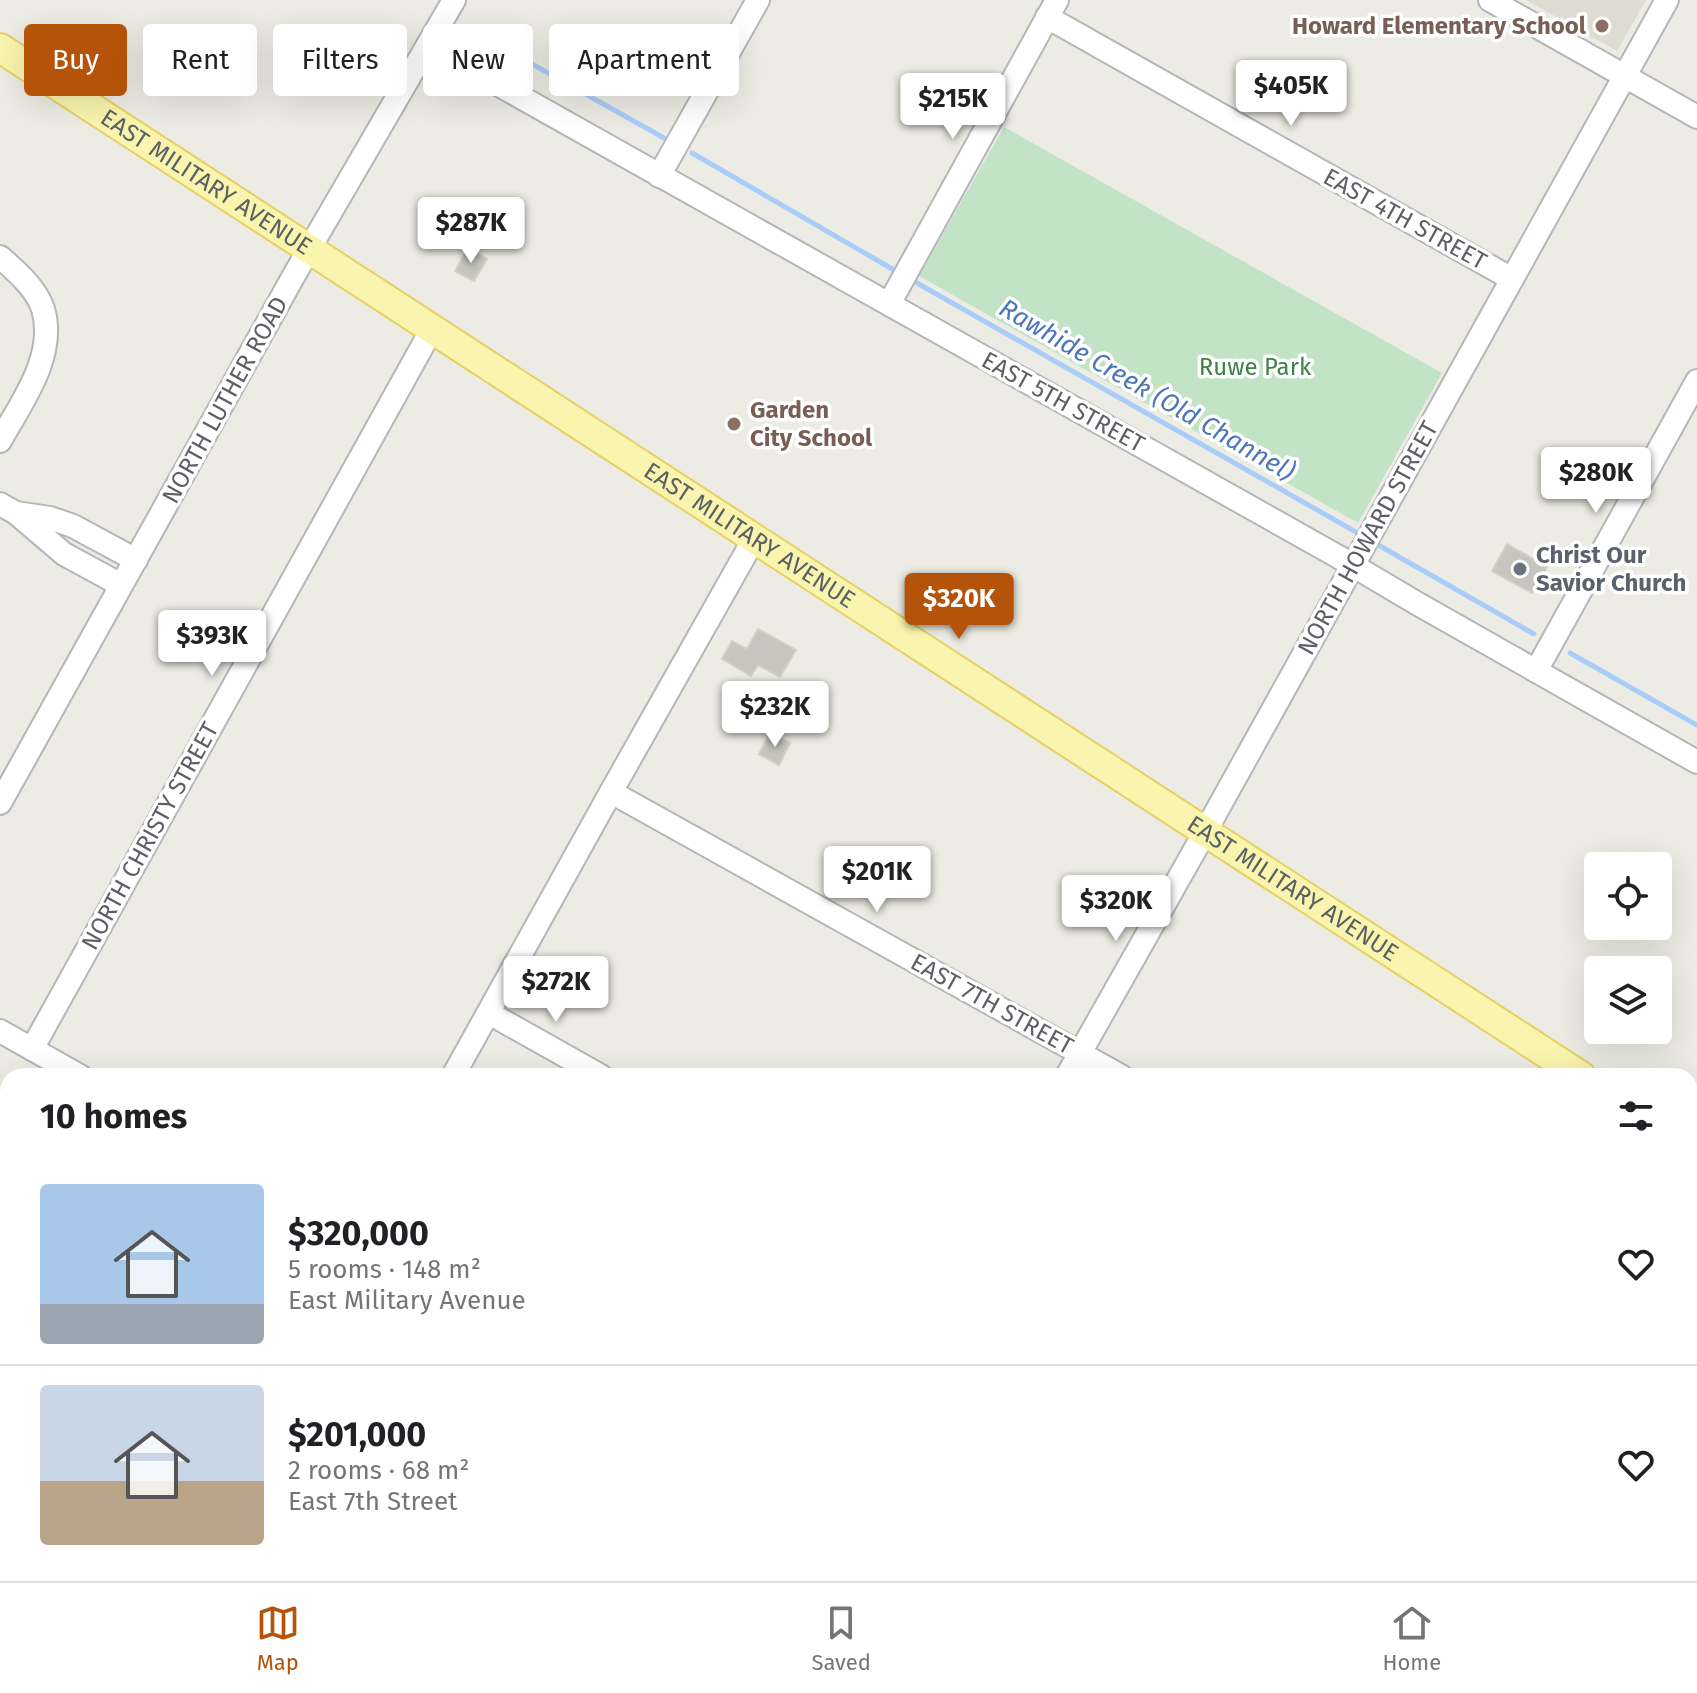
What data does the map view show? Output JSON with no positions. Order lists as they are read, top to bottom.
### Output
{
  "streets": {
    "main road": ["EAST MILITARY AVENUE"],
    "street": [
      "EAST 4TH STREET",
      "NORTH LUTHER ROAD",
      "EAST 5TH STREET",
      "NORTH HOWARD STREET",
      "NORTH CHRISTY STREET",
      "EAST 7TH STREET"
    ]
  },
  "crossings": [
    ["EAST MILITARY AVENUE", "NORTH LUTHER ROAD"],
    ["EAST MILITARY AVENUE", "NORTH HOWARD STREET"],
    ["EAST MILITARY AVENUE", "NORTH CHRISTY STREET"],
    ["EAST 4TH STREET", "NORTH HOWARD STREET"],
    ["EAST 5TH STREET", "NORTH HOWARD STREET"],
    ["NORTH HOWARD STREET", "EAST 7TH STREET"]
  ],
  "water": ["Rawhide Creek (Old Channel)"],
  "parks": ["Ruwe Park"],
  "places": ["Howard Elementary School", "Garden City School", "Christ Our Savior Church"],
  "page": {
    "chip": [
      "Buy",
      "Rent",
      "Filters",
      "New",
      "Apartment"
    ],
    "price": [
      "$405K",
      "$215K",
      "$287K",
      "$280K",
      "$320K",
      "$393K",
      "$232K",
      "$201K",
      "$320K",
      "$272K"
    ],
    "heading": "10 homes",
    "list": [
      {
        "name": "$320,000",
        "note": "5 rooms · 148 m² · East Military Avenue"
      },
      {
        "name": "$201,000",
        "note": "2 rooms · 68 m² · East 7th Street"
      }
    ],
    "tabs": ["Map", "Saved", "Home"]
  }
}
